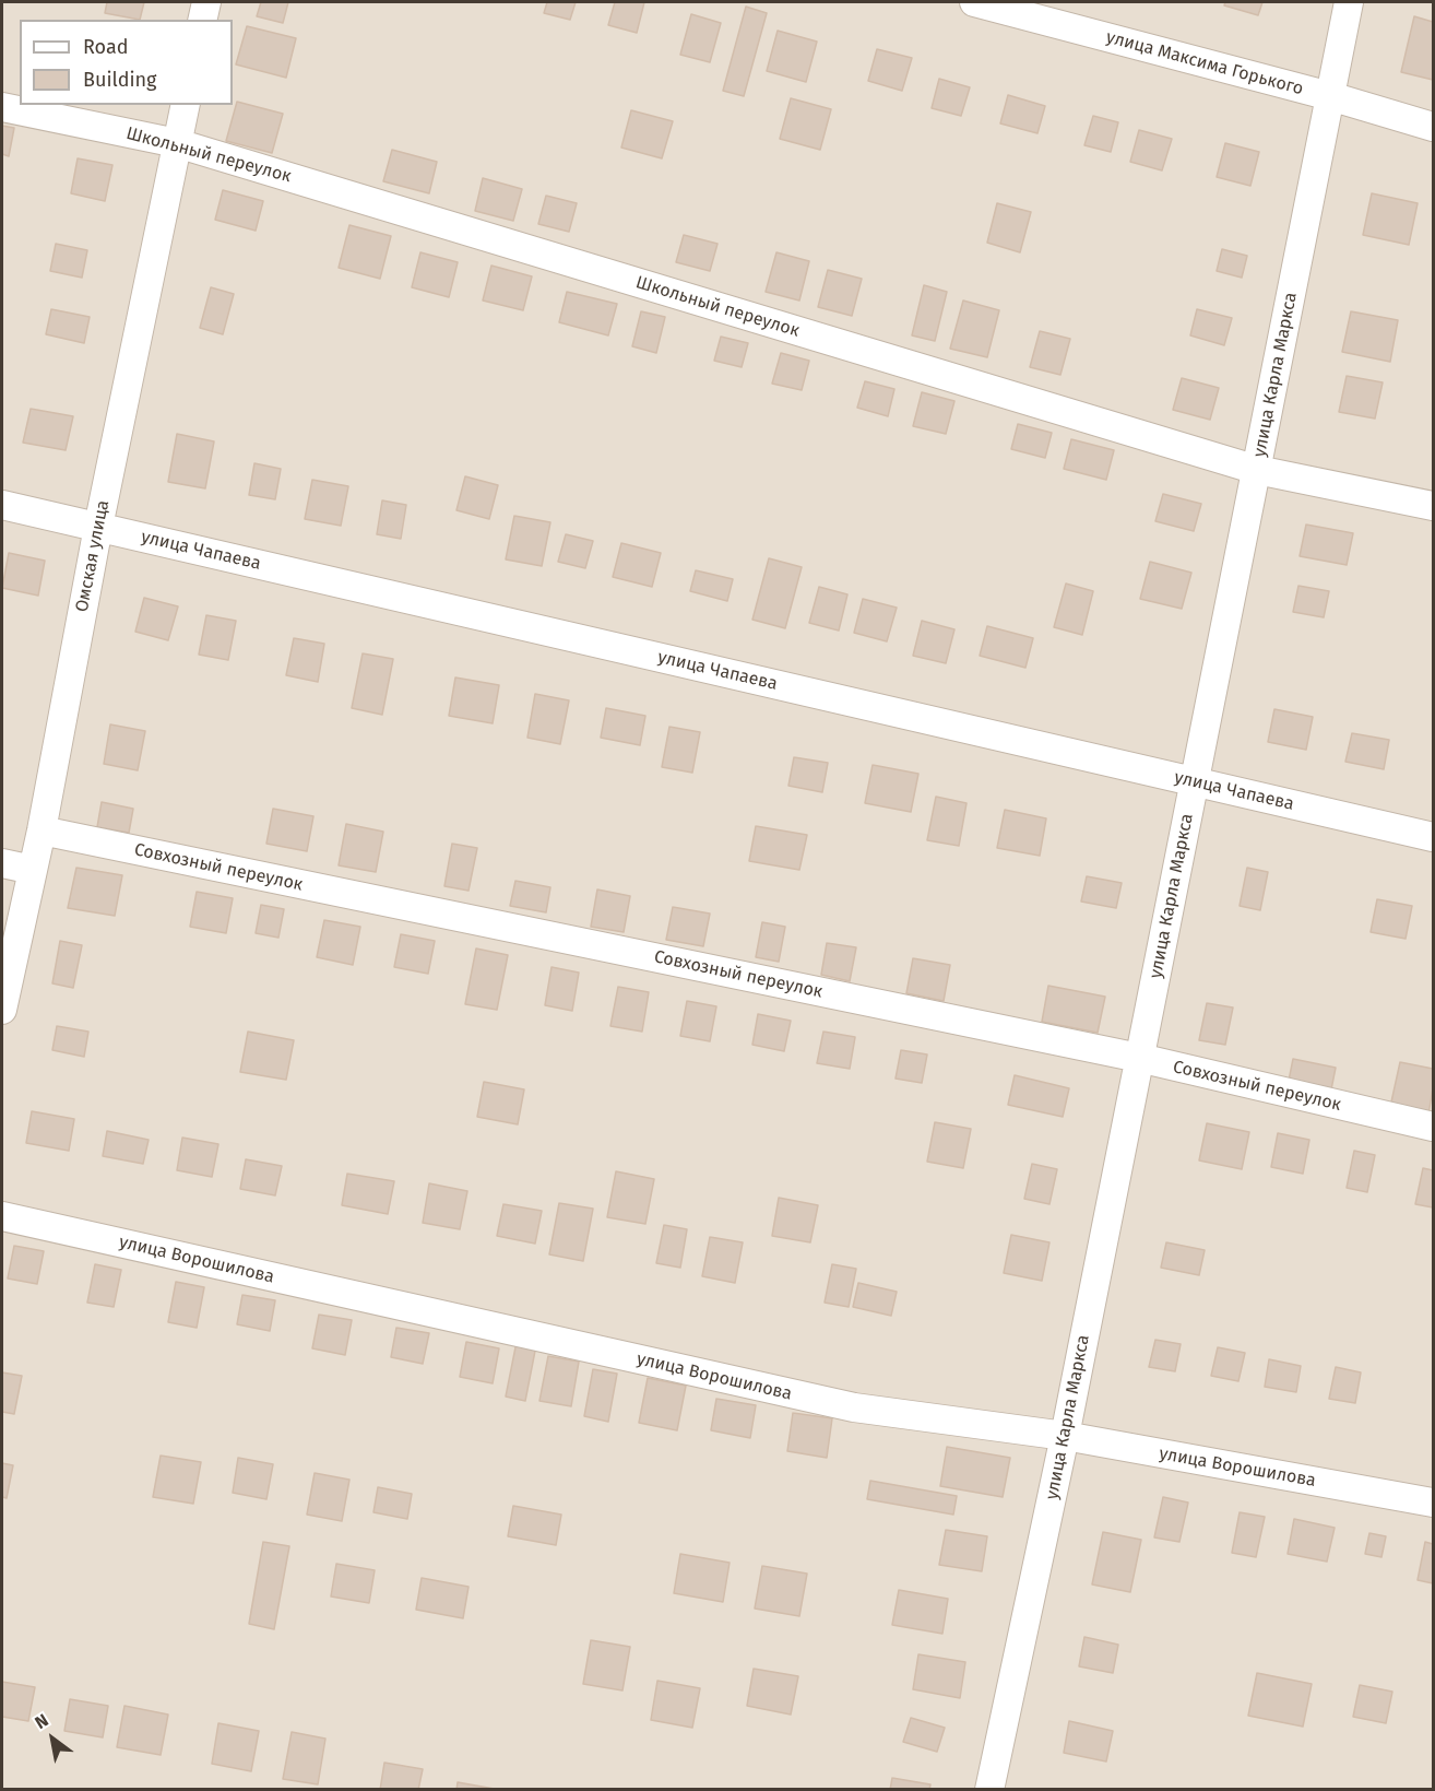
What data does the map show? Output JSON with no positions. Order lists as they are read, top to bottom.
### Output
{
  "streets": {
    "street": [
      "улица Максима Горького",
      "Школьный переулок",
      "улица Карла Маркса",
      "улица Чапаева",
      "Омская улица",
      "Совхозный переулок",
      "улица Ворошилова"
    ]
  },
  "crossings": [
    ["улица Максима Горького", "улица Карла Маркса"],
    ["Школьный переулок", "улица Карла Маркса"],
    ["Школьный переулок", "Омская улица"],
    ["улица Карла Маркса", "улица Чапаева"],
    ["улица Карла Маркса", "Совхозный переулок"],
    ["улица Карла Маркса", "улица Ворошилова"],
    ["улица Чапаева", "Омская улица"],
    ["Омская улица", "Совхозный переулок"]
  ],
  "legend": ["Road", "Building"],
  "north": "top left"
}
